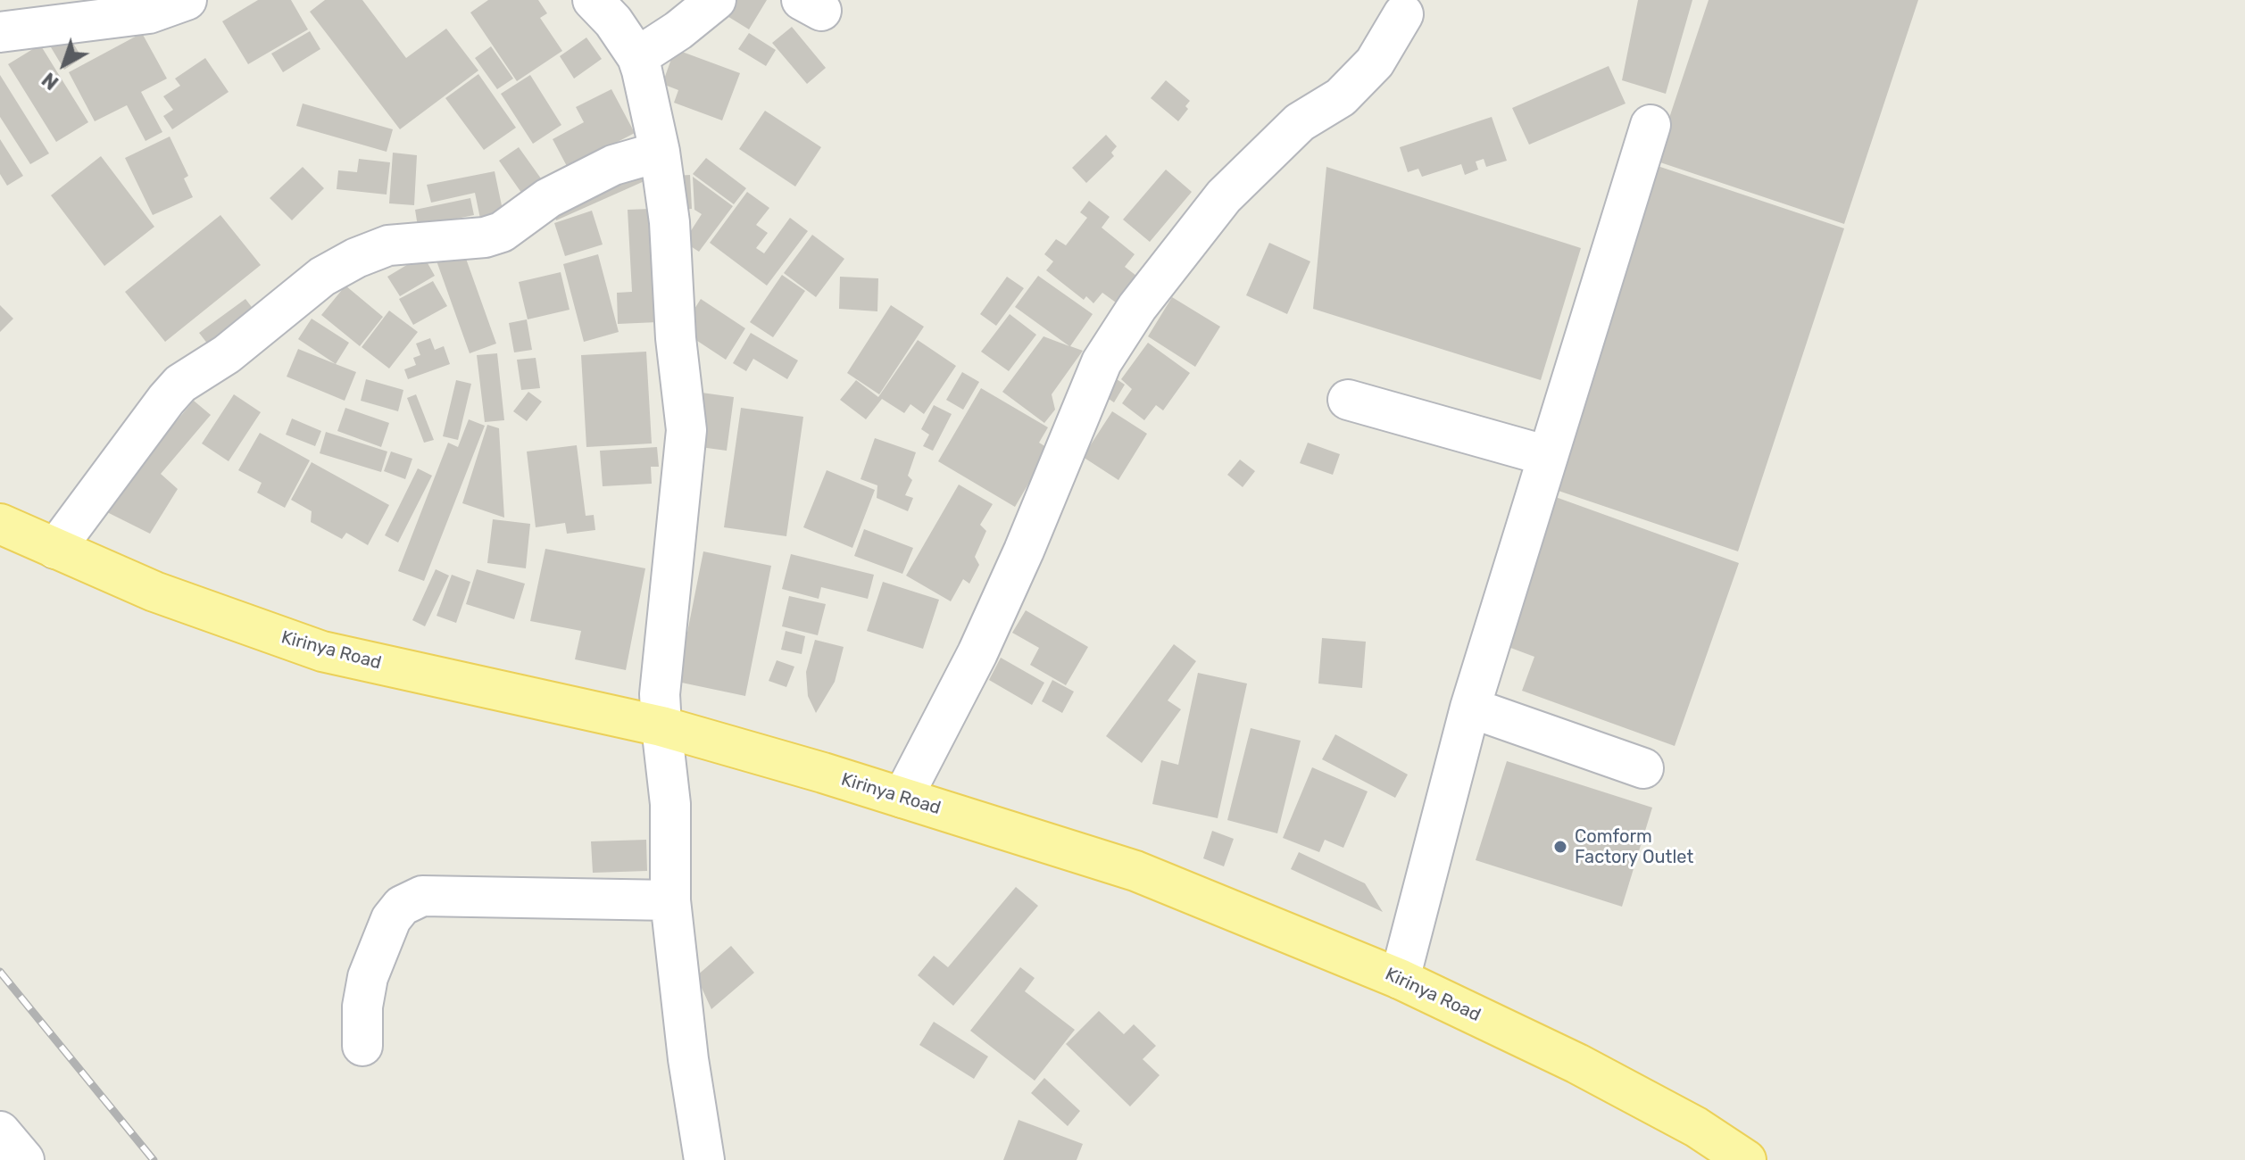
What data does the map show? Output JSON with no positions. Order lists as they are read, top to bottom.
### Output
{
  "streets": {
    "main road": ["Kirinya Road"]
  },
  "places": ["Comform Factory Outlet"],
  "north": "bottom left"
}
